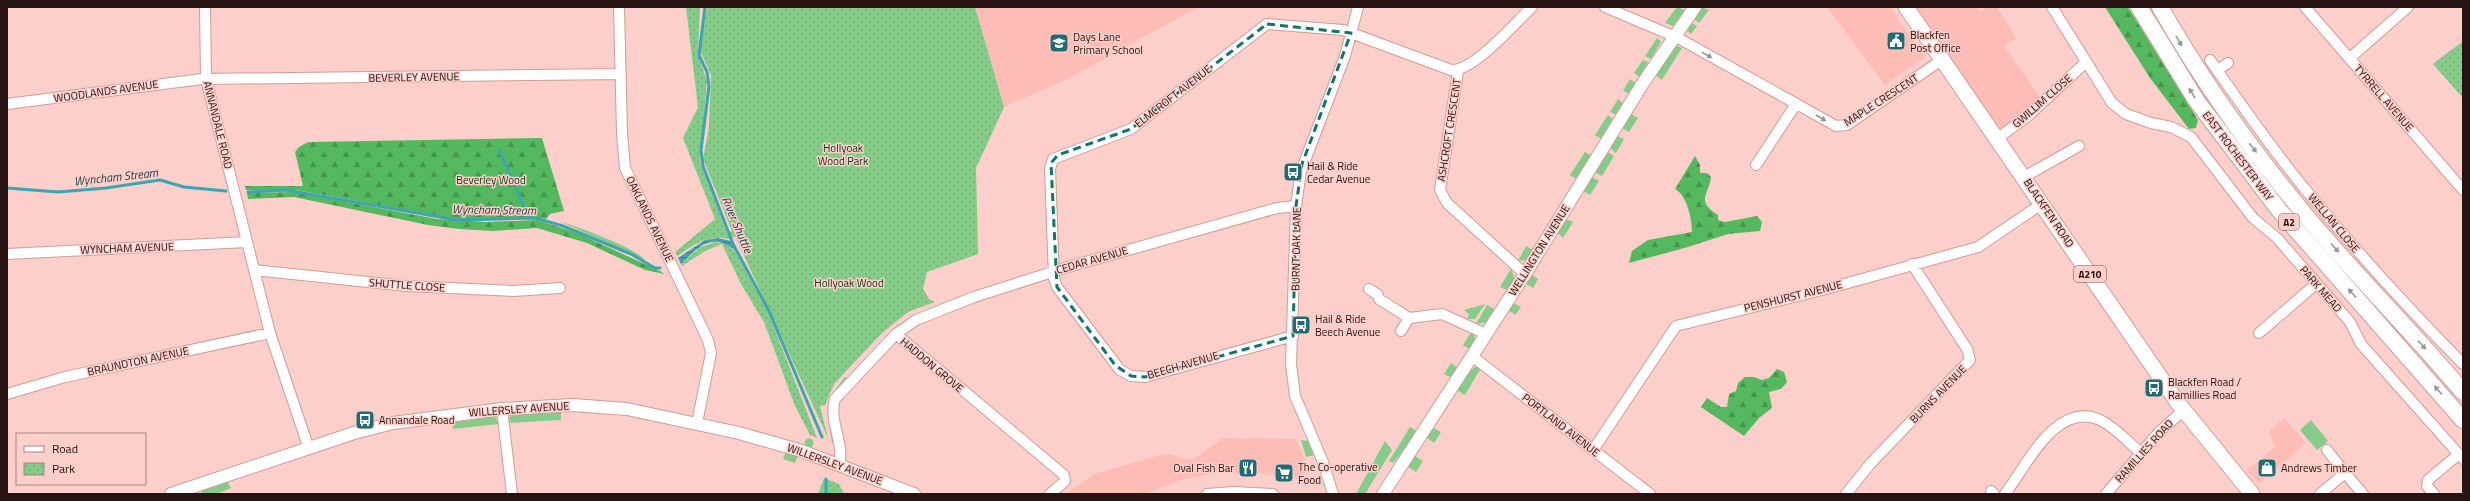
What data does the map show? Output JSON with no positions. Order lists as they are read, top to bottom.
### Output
{
  "streets": {
    "highway": ["EAST ROCHESTER WAY", "A2"],
    "main road": ["BLACKFEN ROAD", "A210"],
    "street": [
      "BEVERLEY AVENUE",
      "WOODLANDS AVENUE",
      "ELMCROFT AVENUE",
      "TYRRELL AVENUE",
      "MAPLE CRESCENT",
      "GWILLIM CLOSE",
      "ANNANDALE ROAD",
      "ASHCROFT CRESCENT",
      "OAKLANDS AVENUE",
      "WELLAN CLOSE",
      "WYNCHAM AVENUE",
      "BURNT OAK LANE",
      "WELLINGTON AVENUE",
      "CEDAR AVENUE",
      "SHUTTLE CLOSE",
      "PARK MEAD",
      "PENSHURST AVENUE",
      "BRAUNDTON AVENUE",
      "HADDON GROVE",
      "BEECH AVENUE",
      "BURNS AVENUE",
      "WILLERSLEY AVENUE",
      "PORTLAND AVENUE",
      "RAMILLIES ROAD"
    ]
  },
  "crossings": [
    ["BEVERLEY AVENUE", "WOODLANDS AVENUE"],
    ["BEVERLEY AVENUE", "ANNANDALE ROAD"],
    ["BEVERLEY AVENUE", "OAKLANDS AVENUE"],
    ["WOODLANDS AVENUE", "ANNANDALE ROAD"],
    ["ELMCROFT AVENUE", "ASHCROFT CRESCENT"],
    ["ELMCROFT AVENUE", "BURNT OAK LANE"],
    ["ELMCROFT AVENUE", "CEDAR AVENUE"],
    ["ELMCROFT AVENUE", "BEECH AVENUE"],
    ["MAPLE CRESCENT", "BLACKFEN ROAD"],
    ["MAPLE CRESCENT", "WELLINGTON AVENUE"],
    ["GWILLIM CLOSE", "BLACKFEN ROAD"],
    ["GWILLIM CLOSE", "PARK MEAD"],
    ["ANNANDALE ROAD", "WYNCHAM AVENUE"],
    ["ANNANDALE ROAD", "SHUTTLE CLOSE"],
    ["ANNANDALE ROAD", "BRAUNDTON AVENUE"],
    ["ANNANDALE ROAD", "WILLERSLEY AVENUE"],
    ["ASHCROFT CRESCENT", "WELLINGTON AVENUE"],
    ["BLACKFEN ROAD", "PENSHURST AVENUE"],
    ["BLACKFEN ROAD", "RAMILLIES ROAD"],
    ["OAKLANDS AVENUE", "WILLERSLEY AVENUE"],
    ["BURNT OAK LANE", "CEDAR AVENUE"],
    ["BURNT OAK LANE", "BEECH AVENUE"],
    ["WELLINGTON AVENUE", "PORTLAND AVENUE"],
    ["CEDAR AVENUE", "HADDON GROVE"],
    ["CEDAR AVENUE", "BEECH AVENUE"],
    ["PENSHURST AVENUE", "BURNS AVENUE"],
    ["PENSHURST AVENUE", "PORTLAND AVENUE"],
    ["HADDON GROVE", "WILLERSLEY AVENUE"]
  ],
  "one_way": ["MAPLE CRESCENT"],
  "water": ["Wyncham Stream", "River Shuttle"],
  "parks": ["Hollyoak Wood Park", "Beverley Wood", "Hollyoak Wood"],
  "places": {
    "public building": ["Blackfen Post Office"],
    "school or university": ["Days Lane Primary School"],
    "bus stop": [
      "Hail & Ride Cedar Avenue",
      "Hail & Ride Beech Avenue",
      "Blackfen Road / Ramillies Road",
      "Annandale Road"
    ],
    "restaurant": ["Oval Fish Bar"],
    "shop": ["Andrews Timber"],
    "supermarket": ["The Co-operative Food"]
  },
  "legend": ["Road", "Park"]
}
